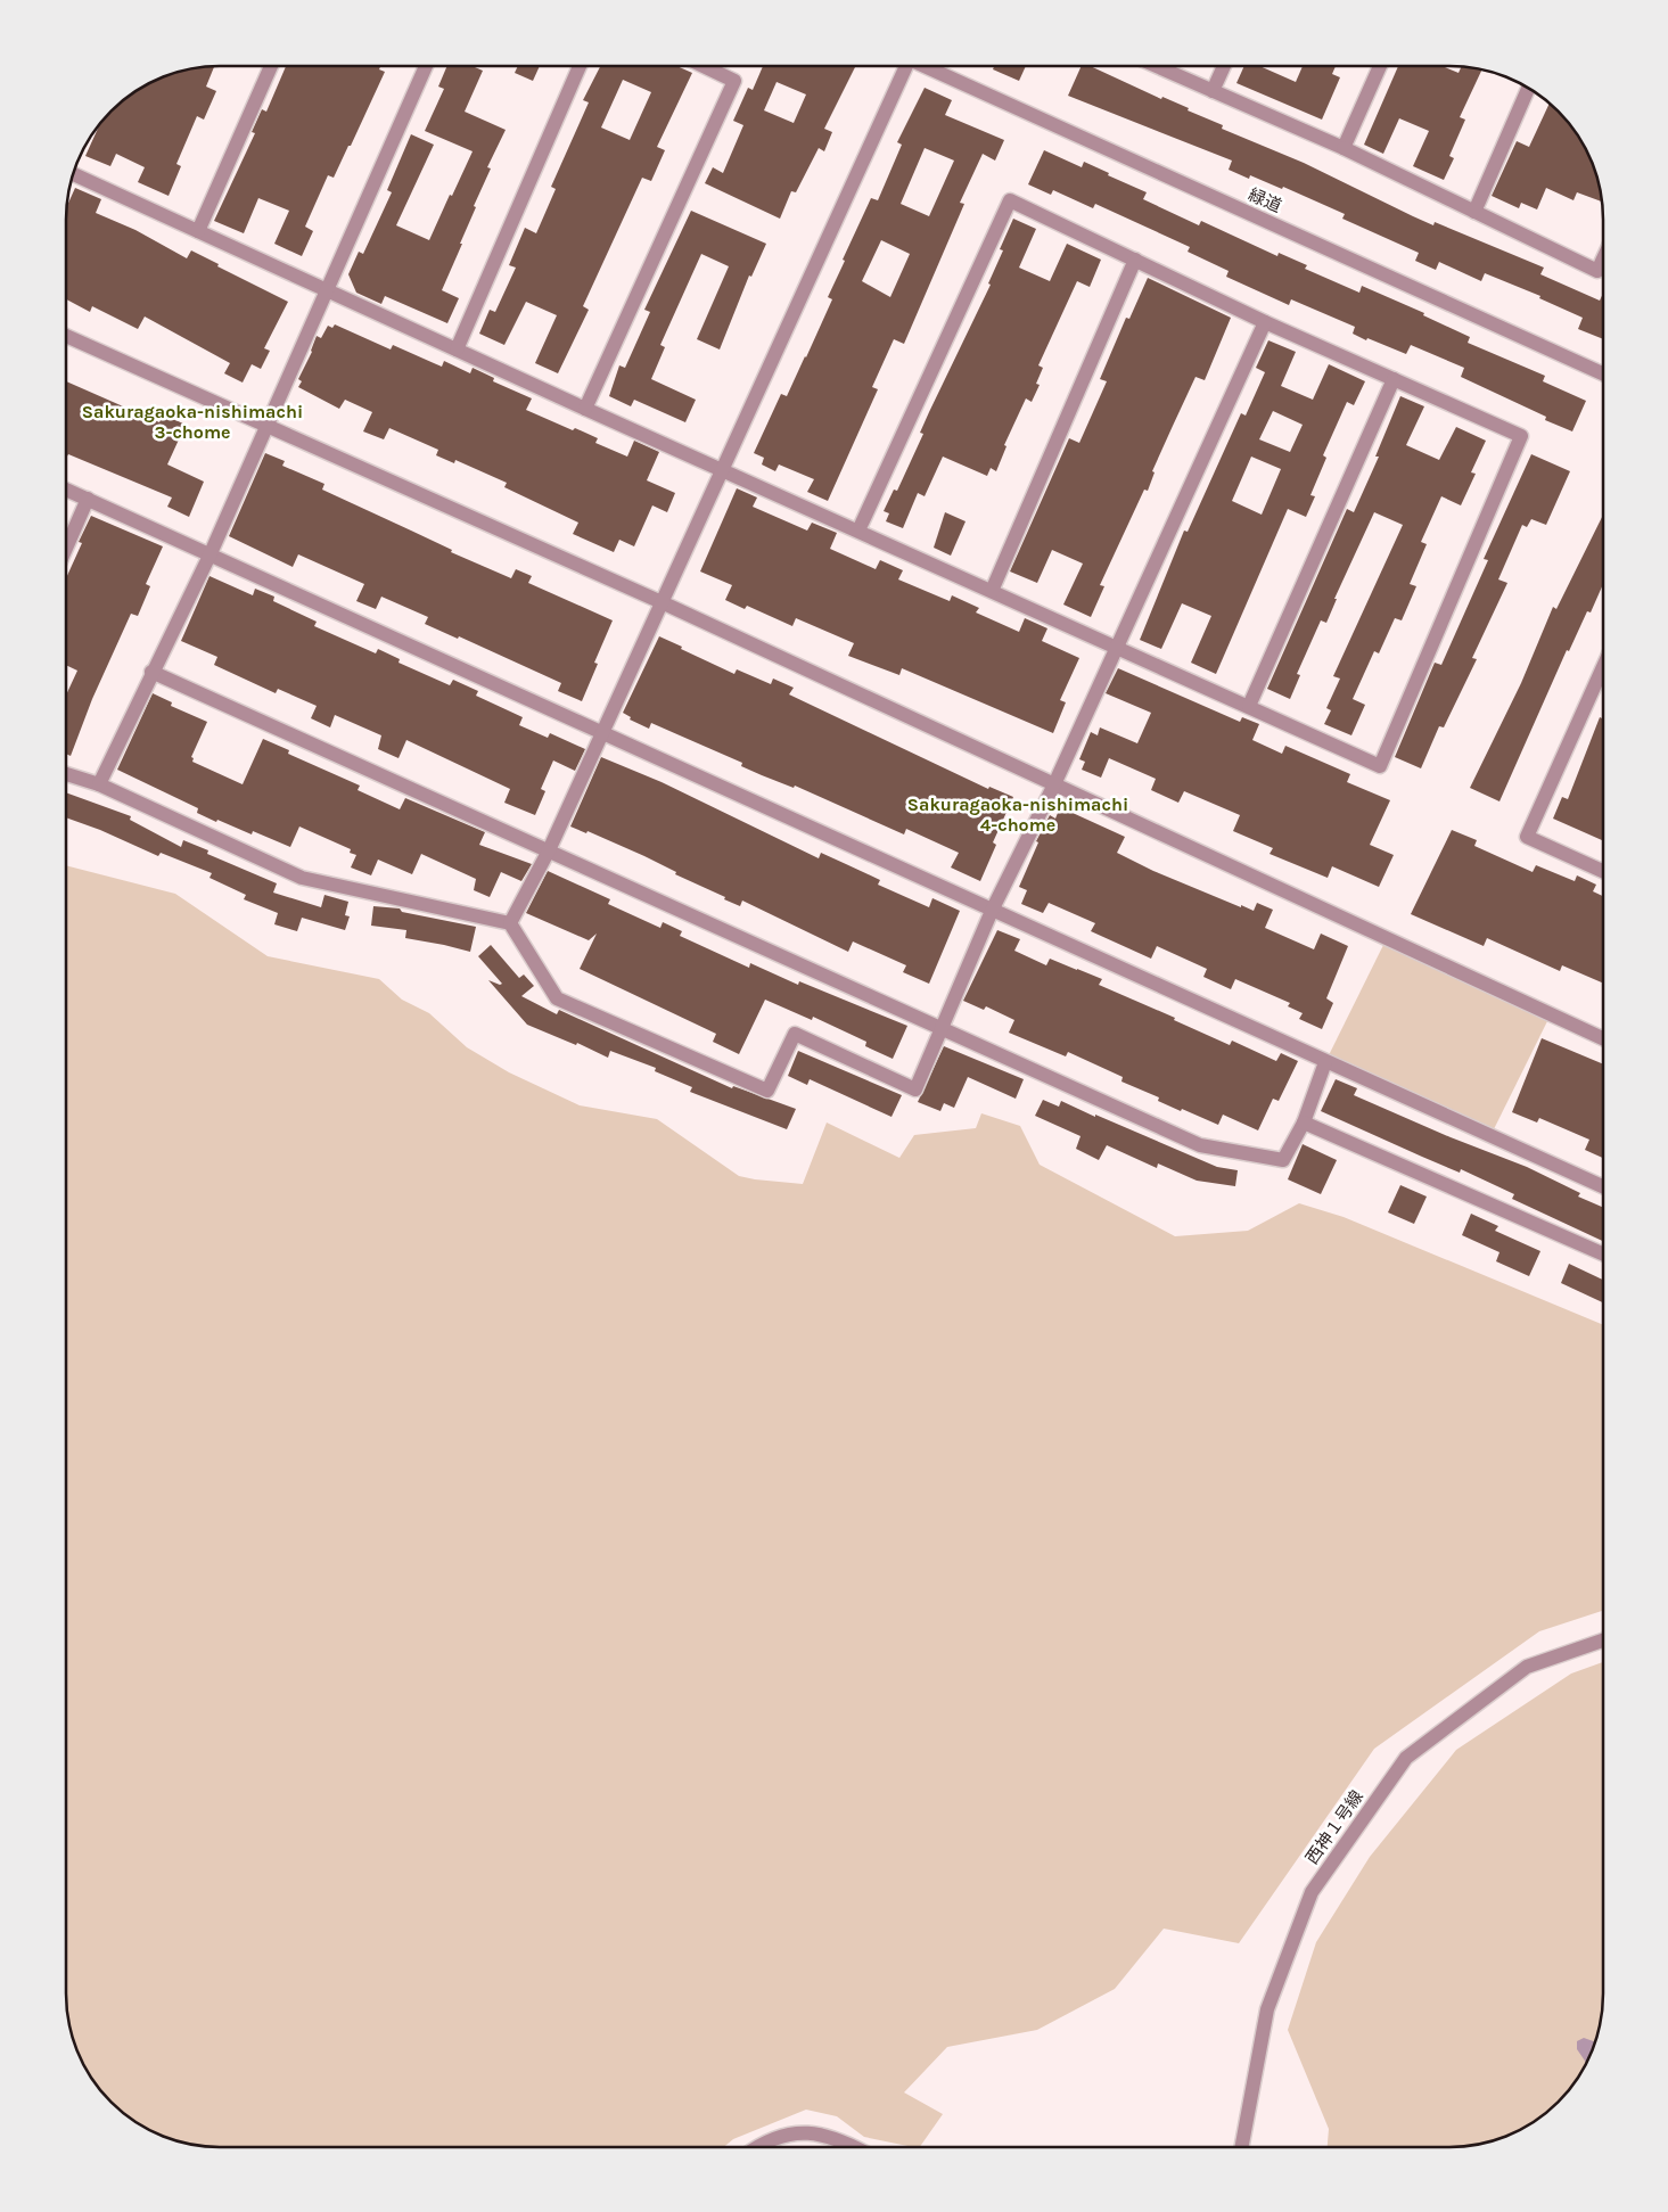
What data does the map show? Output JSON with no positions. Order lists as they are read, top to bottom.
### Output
{
  "streets": {
    "street": ["緑道", "西神１号線"]
  },
  "districts": ["Sakuragaoka-nishimachi 3-chome", "Sakuragaoka-nishimachi 4-chome"]
}
